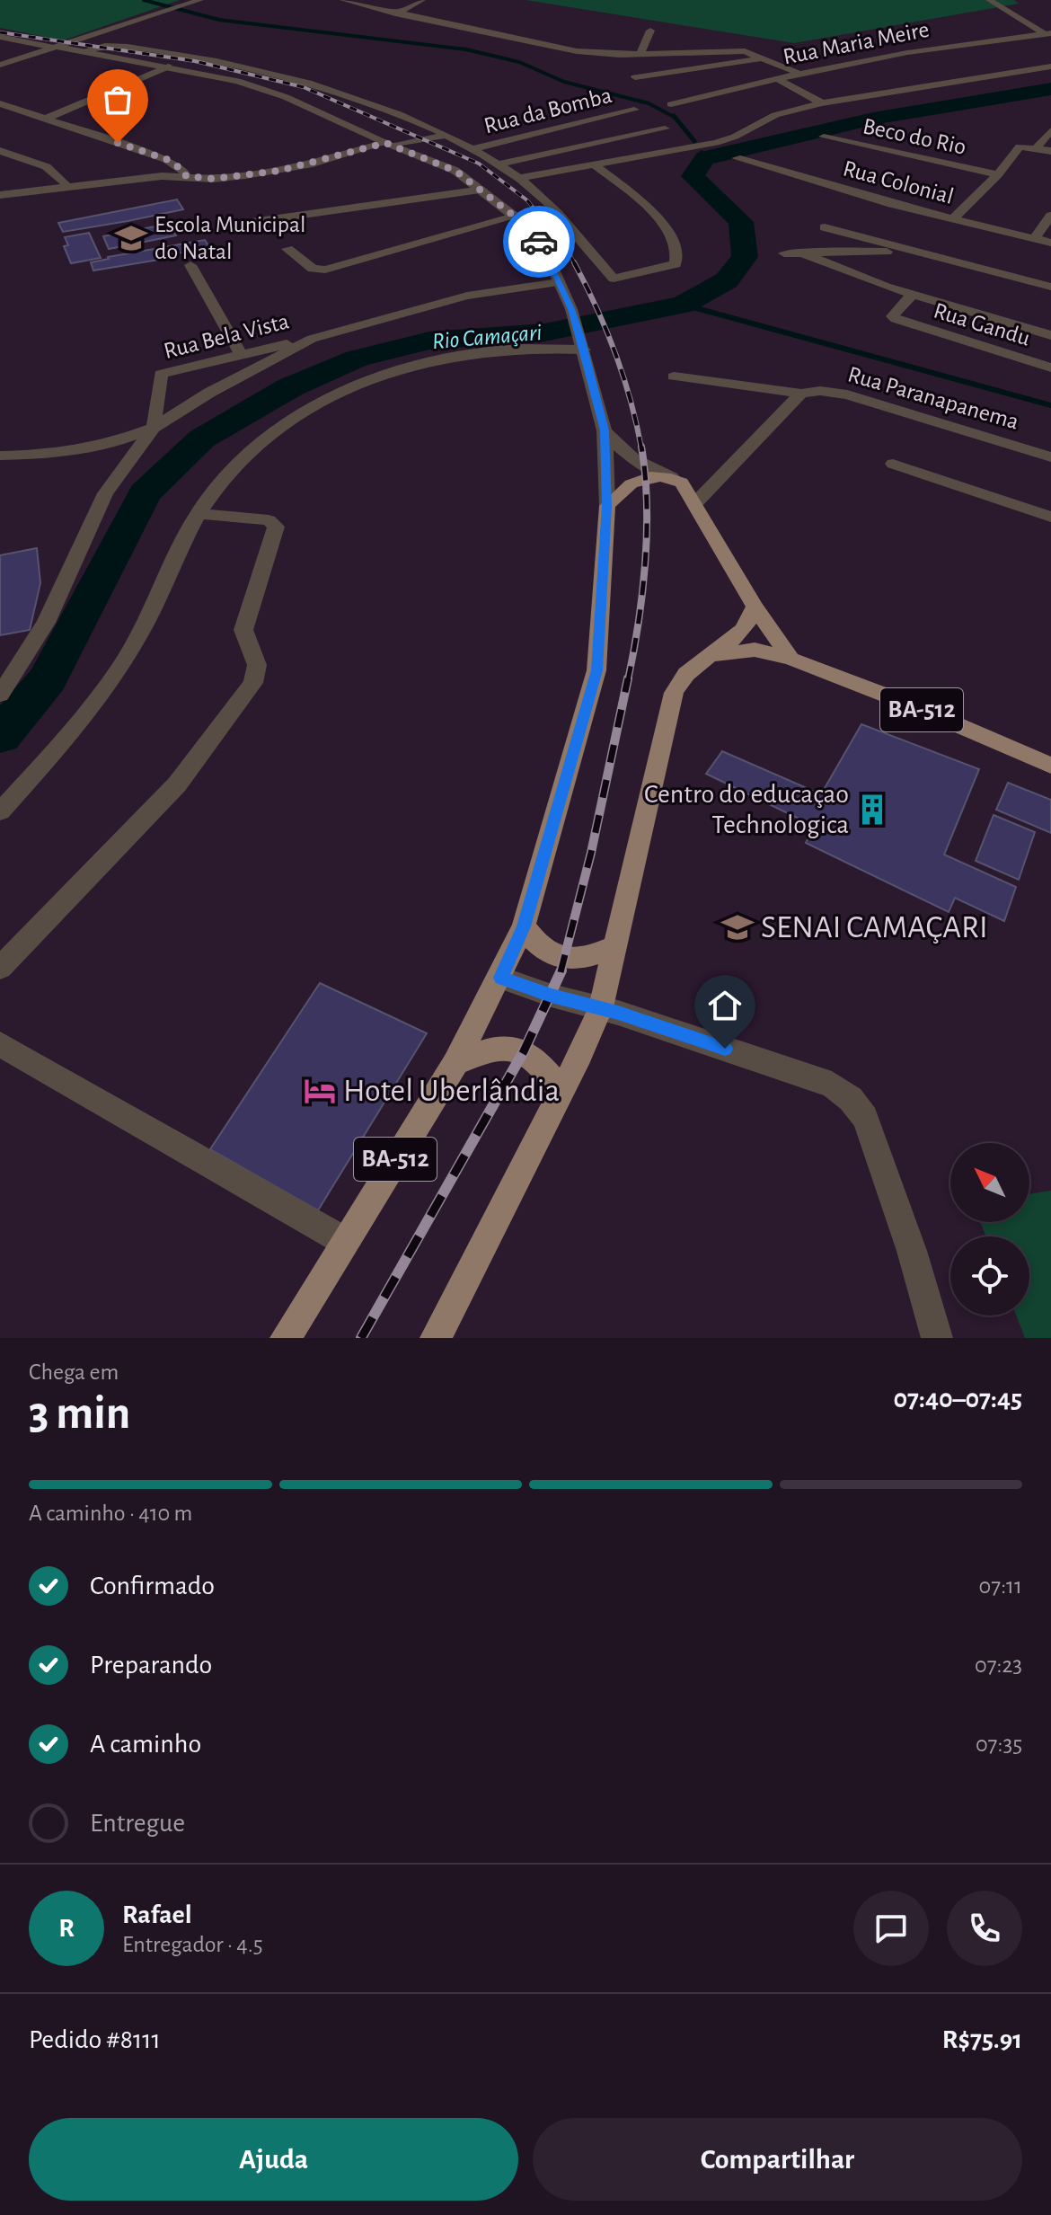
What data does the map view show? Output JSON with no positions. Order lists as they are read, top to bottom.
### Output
{
  "streets": {
    "main road": ["BA-512"],
    "street": [
      "Rua Maria Meire",
      "Rua da Bomba",
      "Beco do Rio",
      "Rua Colonial",
      "Rua Gandu",
      "Rua Bela Vista",
      "Rua Paranapanema"
    ]
  },
  "water": ["Rio Camaçari"],
  "places": {
    "school or university": ["Escola Municipal do Natal", "SENAI CAMAÇARI"],
    "building": ["Centro do educaçao Technologica"],
    "hotel": ["Hotel Uberlândia"]
  },
  "north": "top left",
  "page": {
    "heading": ["3 min", "Chega em", "07:40–07:45"],
    "panel": [
      "Rafael",
      "Entregador · 4.5",
      "Pedido #8111",
      "R$75.91"
    ],
    "bar": "A caminho · 410 m",
    "list": [
      ["Confirmado", "07:11"],
      ["Preparando", "07:23"],
      ["A caminho", "07:35"],
      "Entregue"
    ],
    "round": "R",
    "buttons": ["Ajuda", "Compartilhar"]
  }
}
